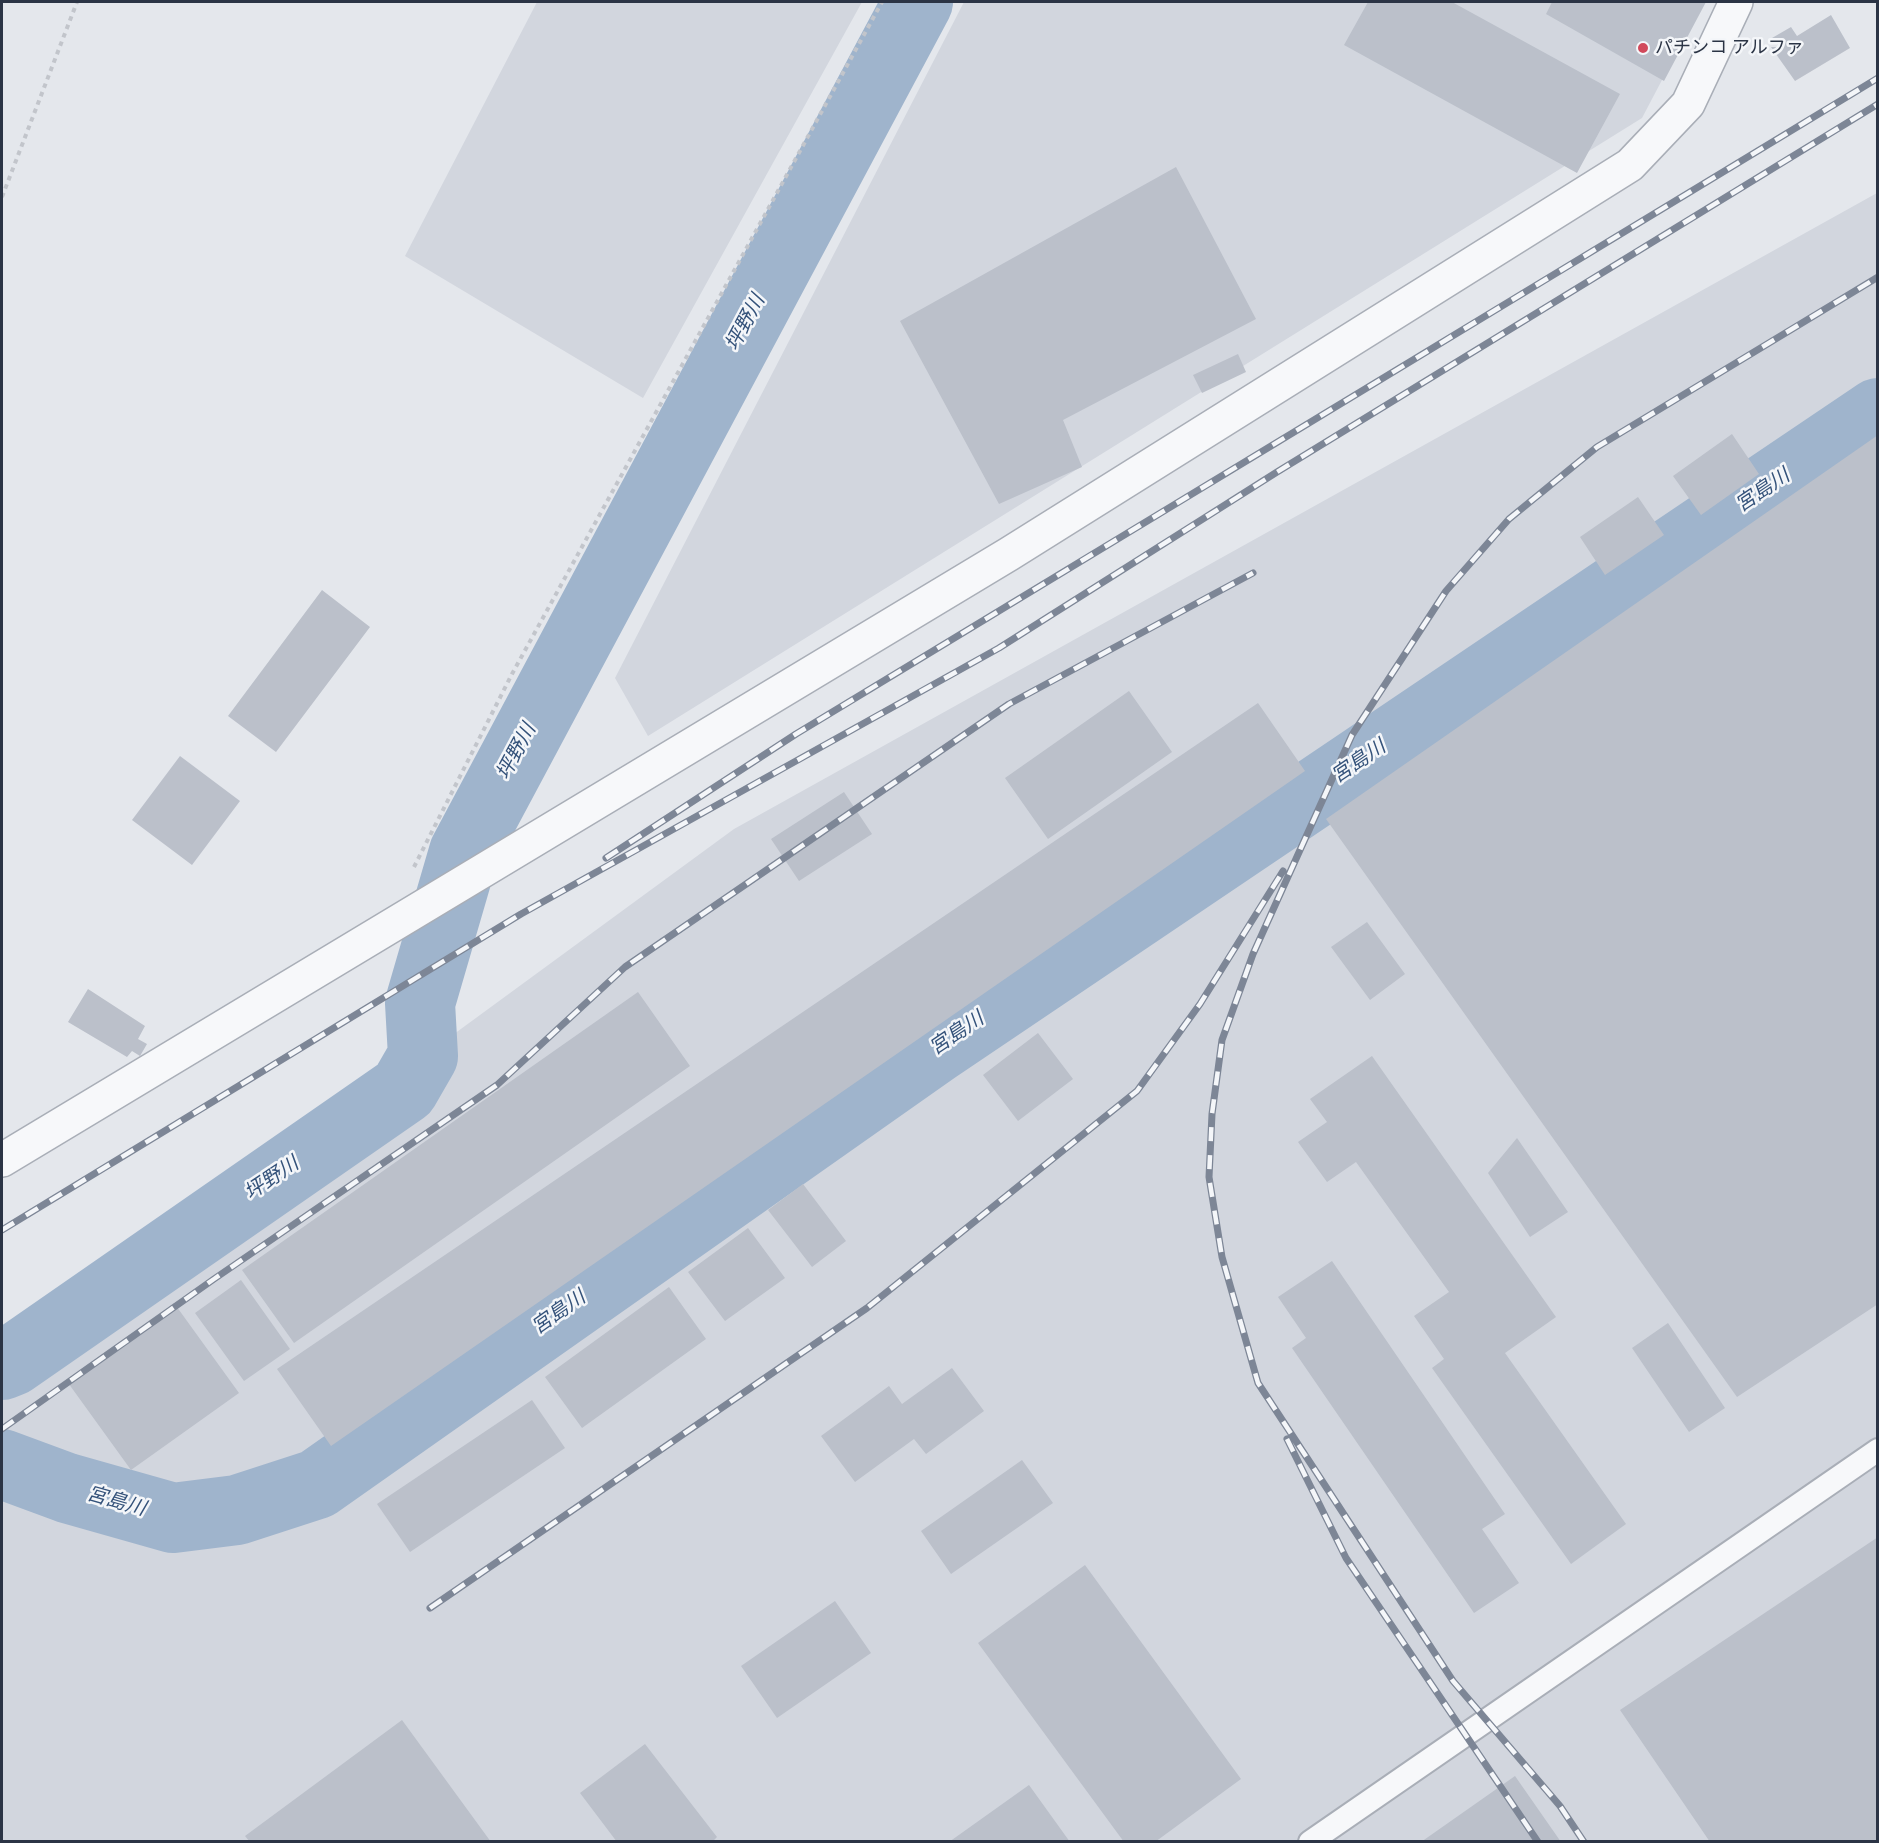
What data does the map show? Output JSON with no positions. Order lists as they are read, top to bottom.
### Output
{
  "water": ["坪野川", "宮島川"],
  "places": ["パチンコ アルファ"]
}
